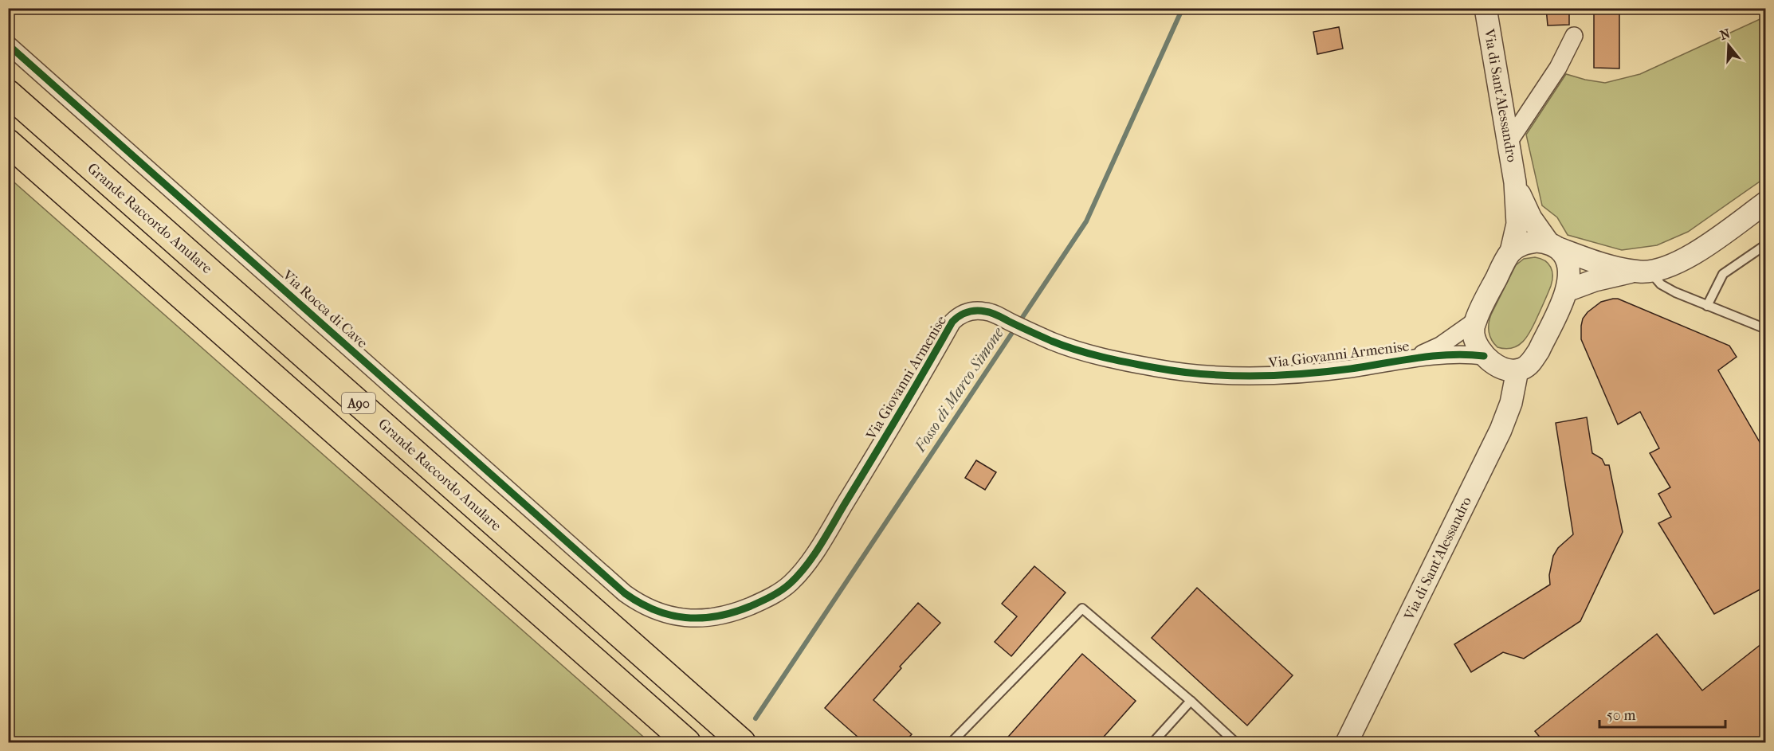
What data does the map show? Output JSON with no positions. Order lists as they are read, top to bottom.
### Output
{
  "streets": {
    "highway": ["Grande Raccordo Anulare", "A90"],
    "street": ["Via di Sant'Alessandro", "Via Rocca di Cave", "Via Giovanni Armenise"]
  },
  "crossings": [
    ["Via di Sant'Alessandro", "Via Giovanni Armenise"],
    ["Via Rocca di Cave", "Via Giovanni Armenise"]
  ],
  "water": ["Fosso di Marco Simone"],
  "scale_bar": "50 m",
  "north": "top"
}
